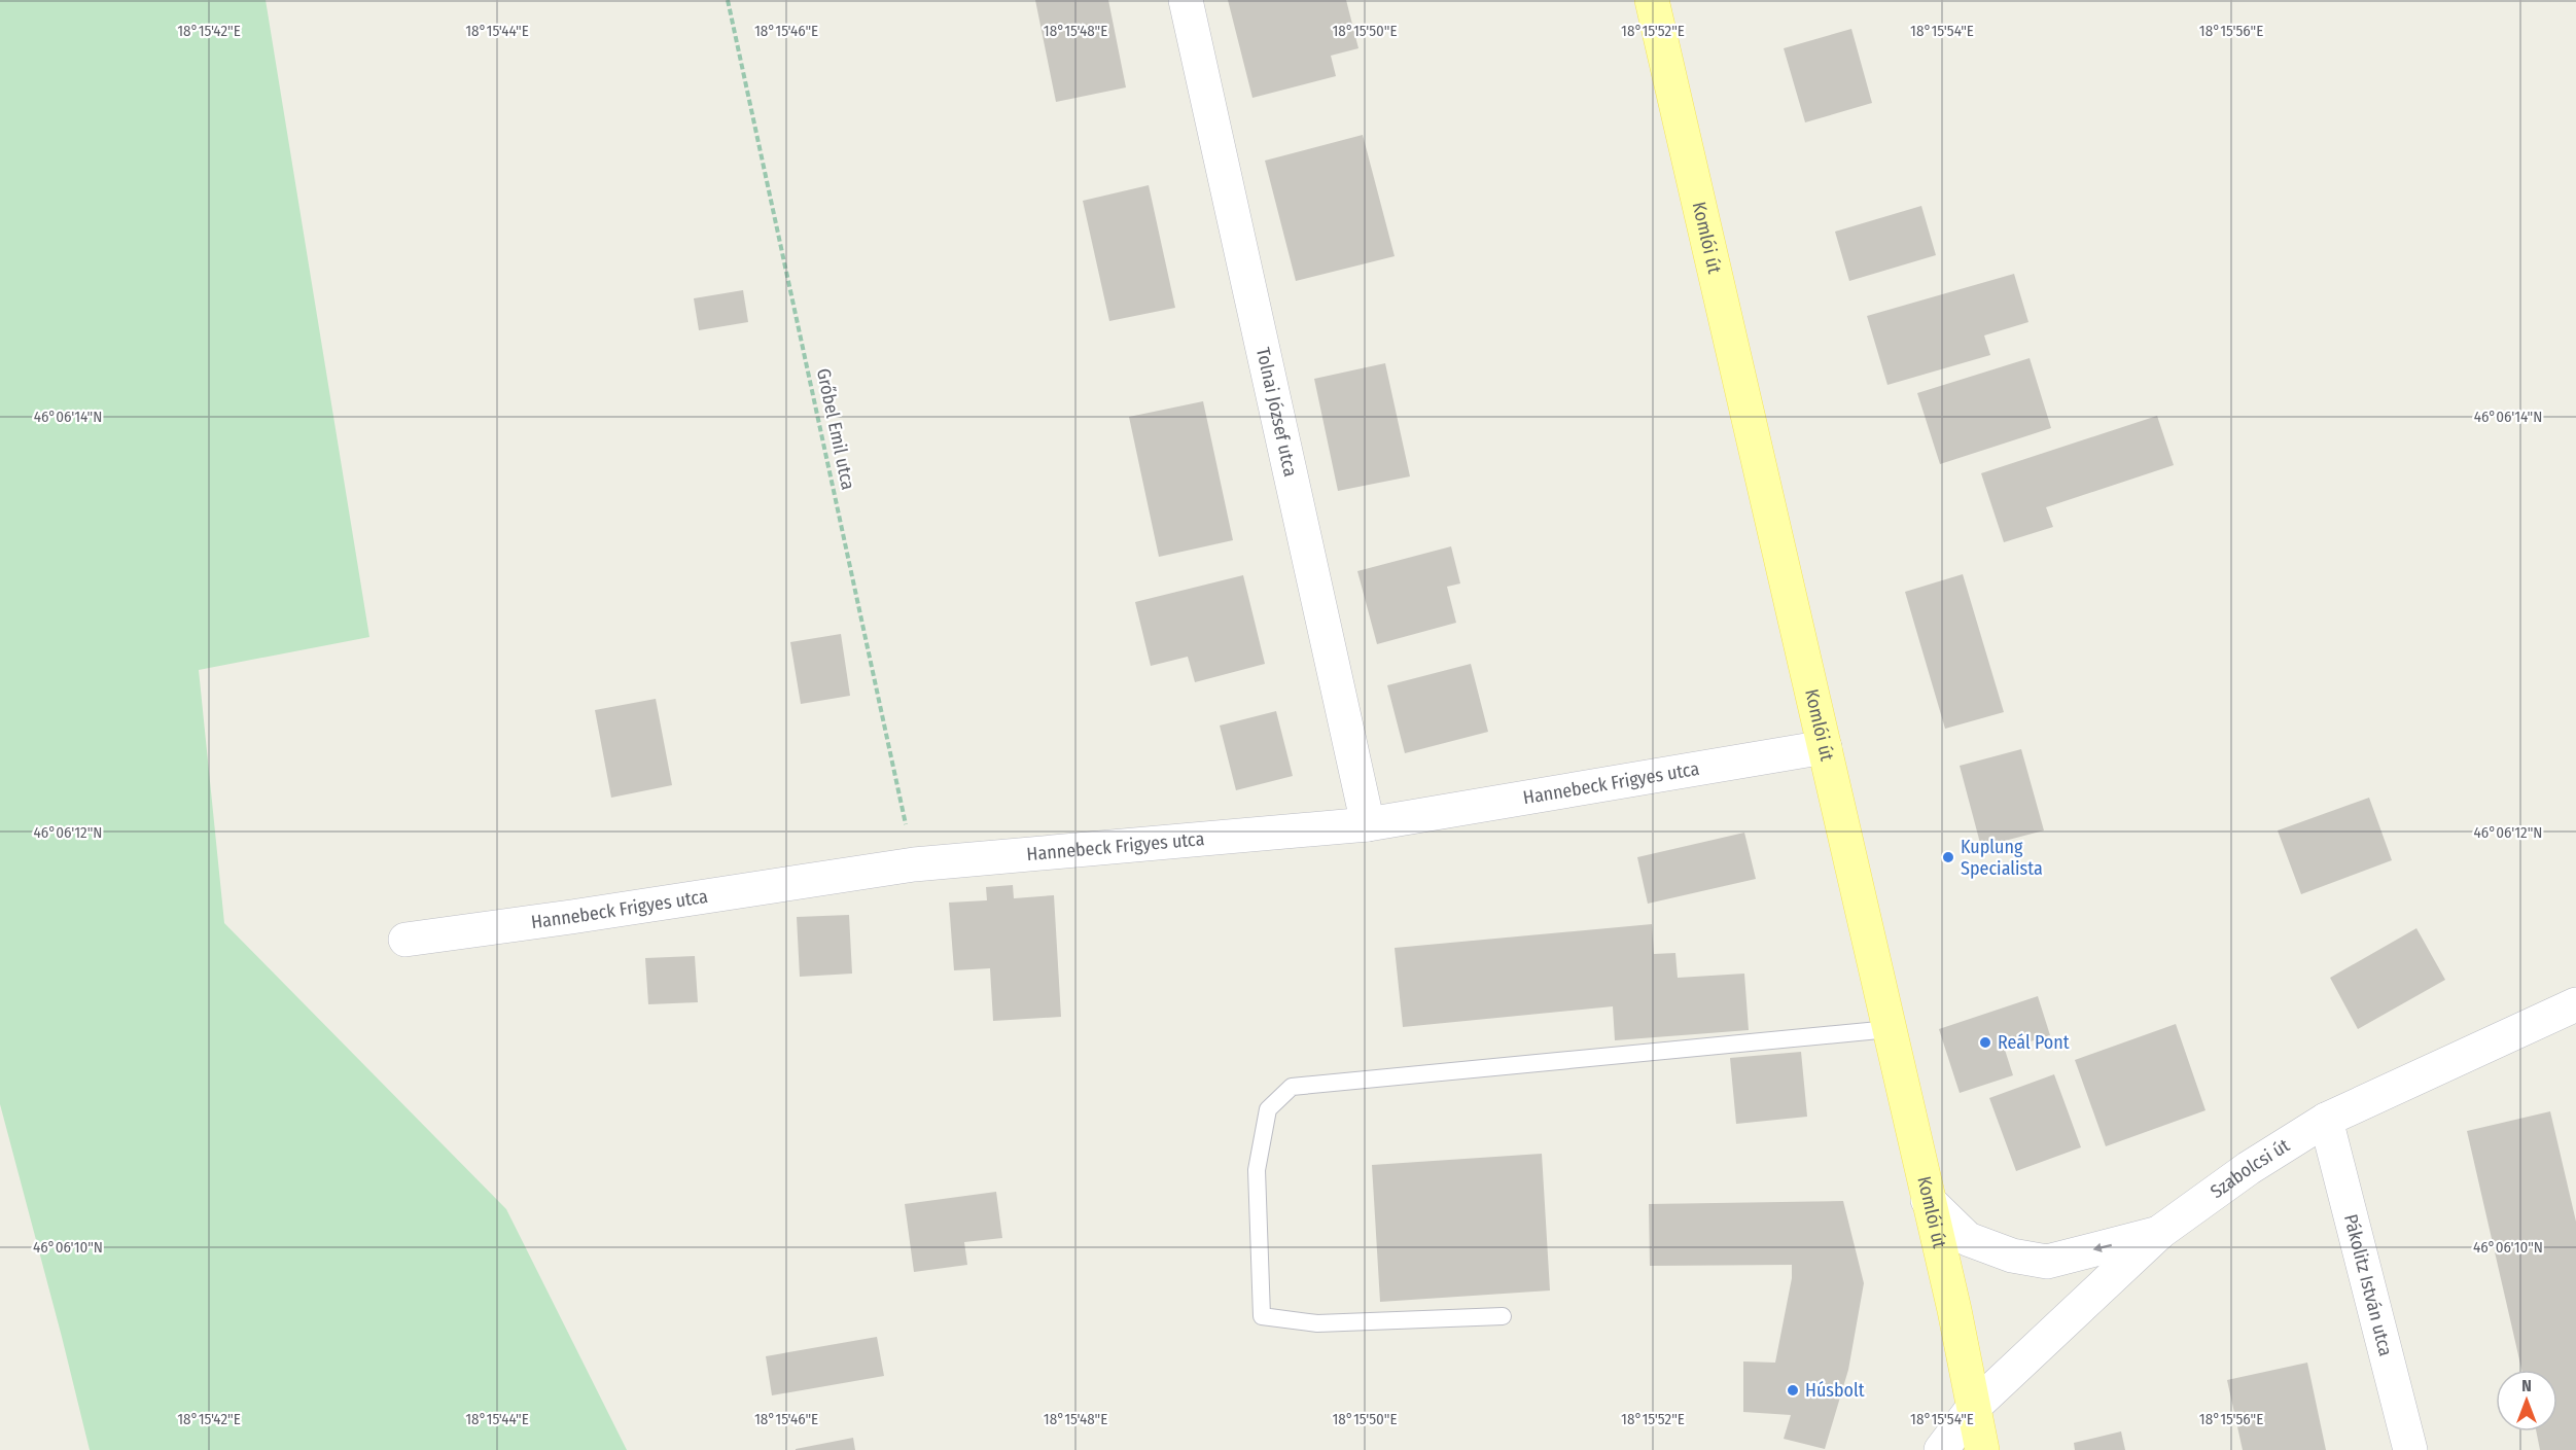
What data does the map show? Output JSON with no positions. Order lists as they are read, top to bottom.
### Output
{
  "streets": {
    "main road": ["Komlói út"],
    "street": [
      "Tolnai József utca",
      "Hannebeck Frigyes utca",
      "Szabolcsi út",
      "Pákolitz István utca"
    ],
    "path": ["Grőbel Emil utca"]
  },
  "crossings": [
    ["Komlói út", "Hannebeck Frigyes utca"],
    ["Komlói út", "Szabolcsi út"],
    ["Tolnai József utca", "Hannebeck Frigyes utca"],
    ["Grőbel Emil utca", "Hannebeck Frigyes utca"],
    ["Szabolcsi út", "Pákolitz István utca"]
  ],
  "places": ["Kuplung Specialista", "Reál Pont", "Húsbolt"],
  "north": "top",
  "coordinates": [
    "18°15'42\"E",
    "18°15'44\"E",
    "18°15'46\"E",
    "18°15'48\"E",
    "18°15'50\"E",
    "18°15'52\"E",
    "18°15'54\"E",
    "18°15'56\"E",
    "46°06'14\"N",
    "46°06'12\"N",
    "46°06'10\"N"
  ]
}
